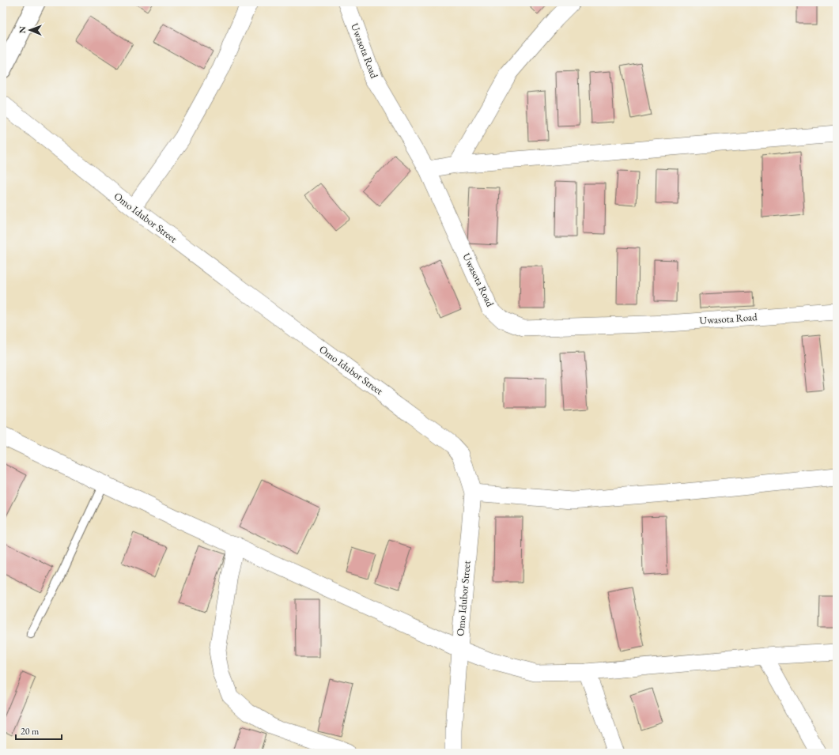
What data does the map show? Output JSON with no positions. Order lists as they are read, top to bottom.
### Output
{
  "streets": {
    "street": ["Uwasota Road", "Omo Idubor Street"]
  },
  "scale_bar": "20 m",
  "north": "left"
}
